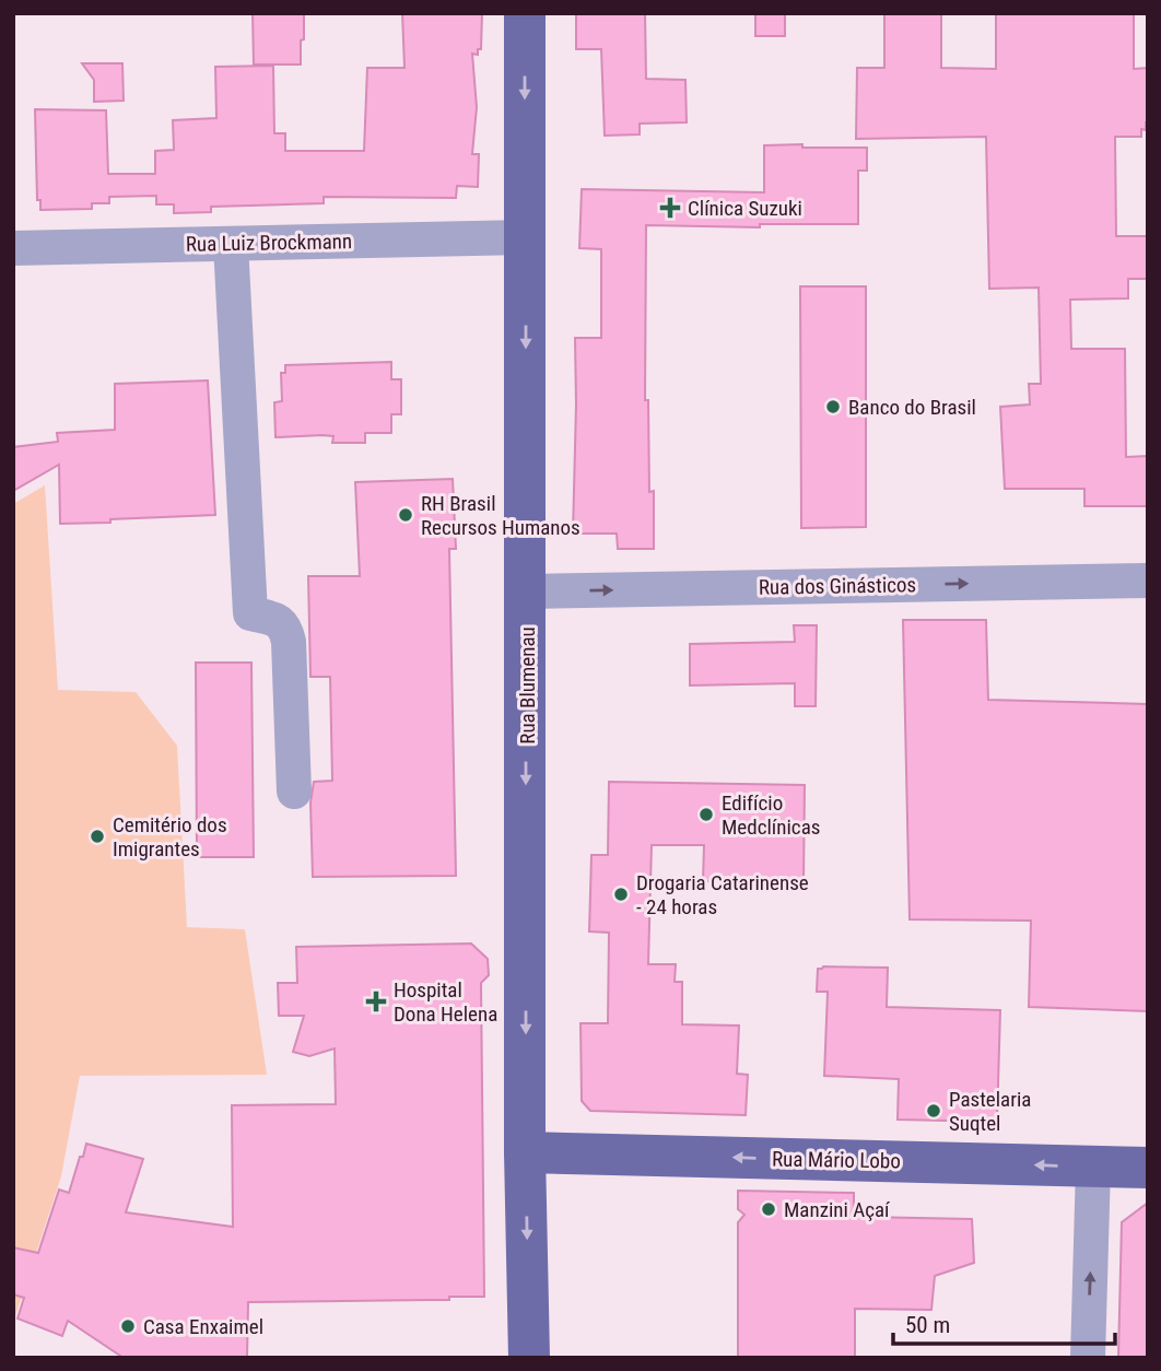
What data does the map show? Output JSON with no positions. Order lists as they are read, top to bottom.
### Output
{
  "streets": {
    "main road": ["Rua Blumenau", "Rua Mário Lobo"],
    "street": ["Rua Luiz Brockmann", "Rua dos Ginásticos"]
  },
  "crossings": [
    ["Rua Luiz Brockmann", "Rua Blumenau"],
    ["Rua dos Ginásticos", "Rua Blumenau"],
    ["Rua Blumenau", "Rua Mário Lobo"]
  ],
  "one_way": ["Rua dos Ginásticos", "Rua Blumenau", "Rua Mário Lobo"],
  "places": {
    "health": ["Clínica Suzuki", "Hospital Dona Helena"],
    "other": [
      "Banco do Brasil",
      "RH Brasil Recursos Humanos",
      "Edifício Medclínicas",
      "Cemitério dos Imigrantes",
      "Drogaria Catarinense - 24 horas",
      "Pastelaria Suqtel",
      "Manzini Açaí",
      "Casa Enxaimel"
    ]
  },
  "scale_bar": "50 m"
}
